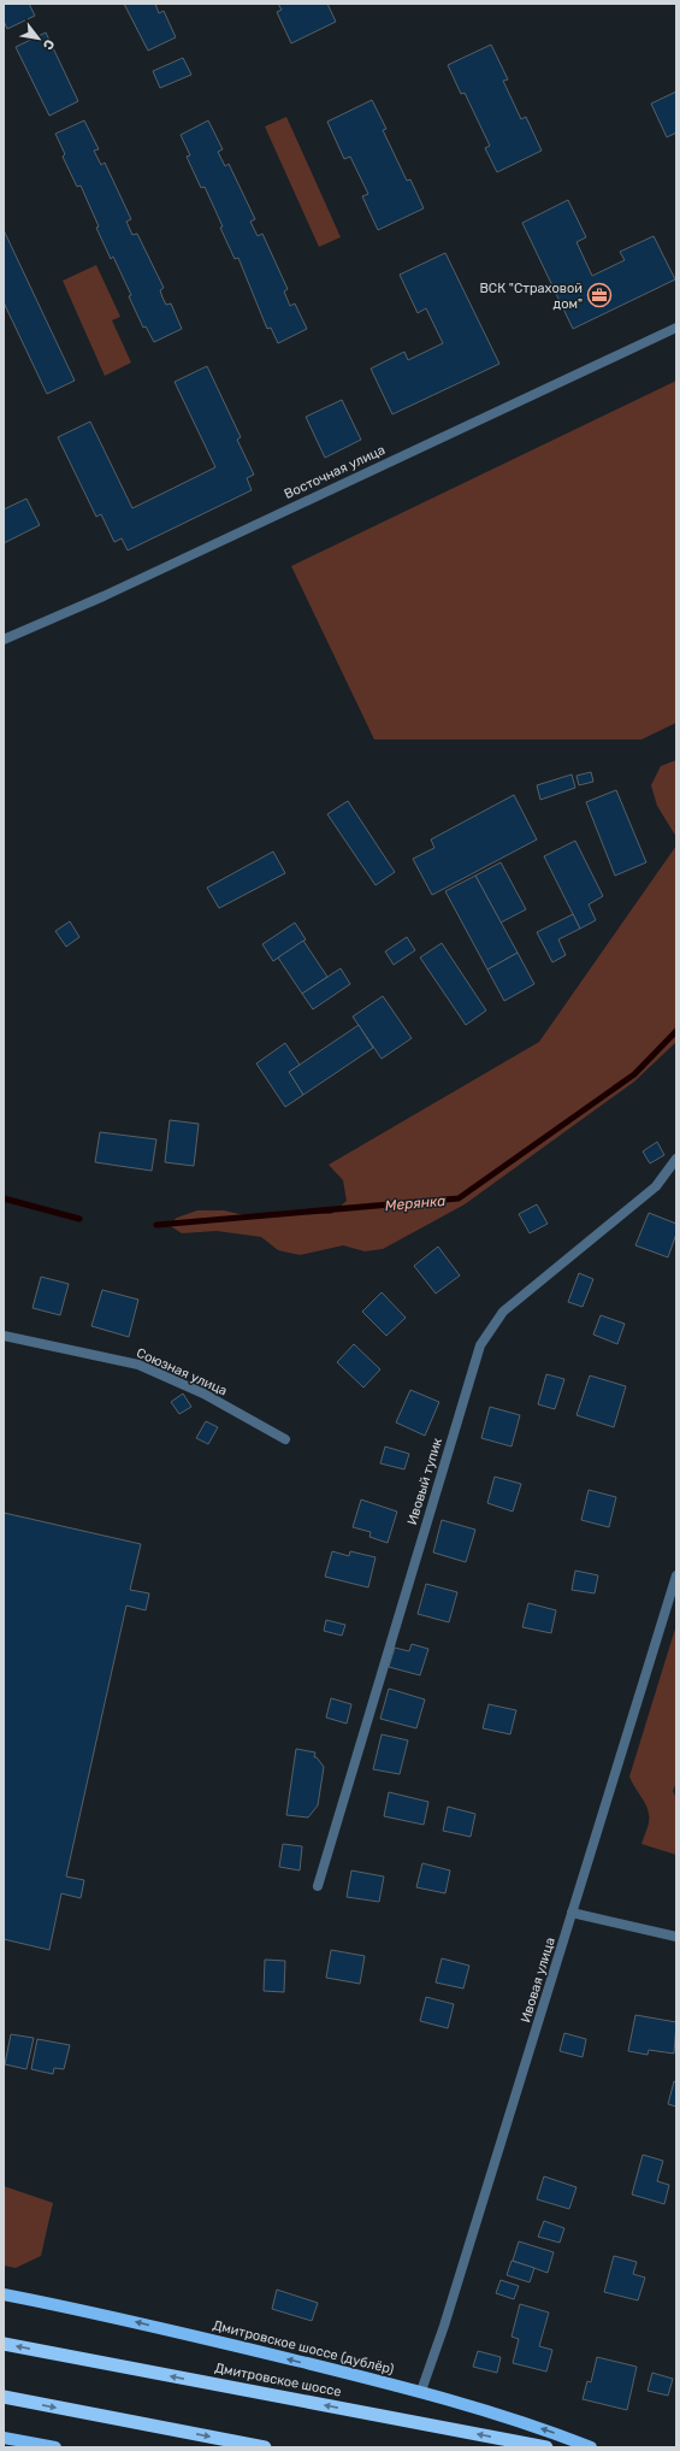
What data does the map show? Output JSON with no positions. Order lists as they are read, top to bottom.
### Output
{
  "streets": {
    "highway": ["Дмитровское шоссе"],
    "main road": ["Дмитровское шоссе (дублёр)"],
    "street": [
      "Восточная улица",
      "Союзная улица",
      "Ивовый тупик",
      "Ивовая улица"
    ]
  },
  "crossings": [
    ["Ивовая улица", "Дмитровское шоссе (дублёр)"]
  ],
  "one_way": ["Дмитровское шоссе (дублёр)"],
  "water": ["Мерянка"],
  "places": {
    "office": ["ВСК \"Страховой дом\""]
  },
  "north": "bottom right"
}
